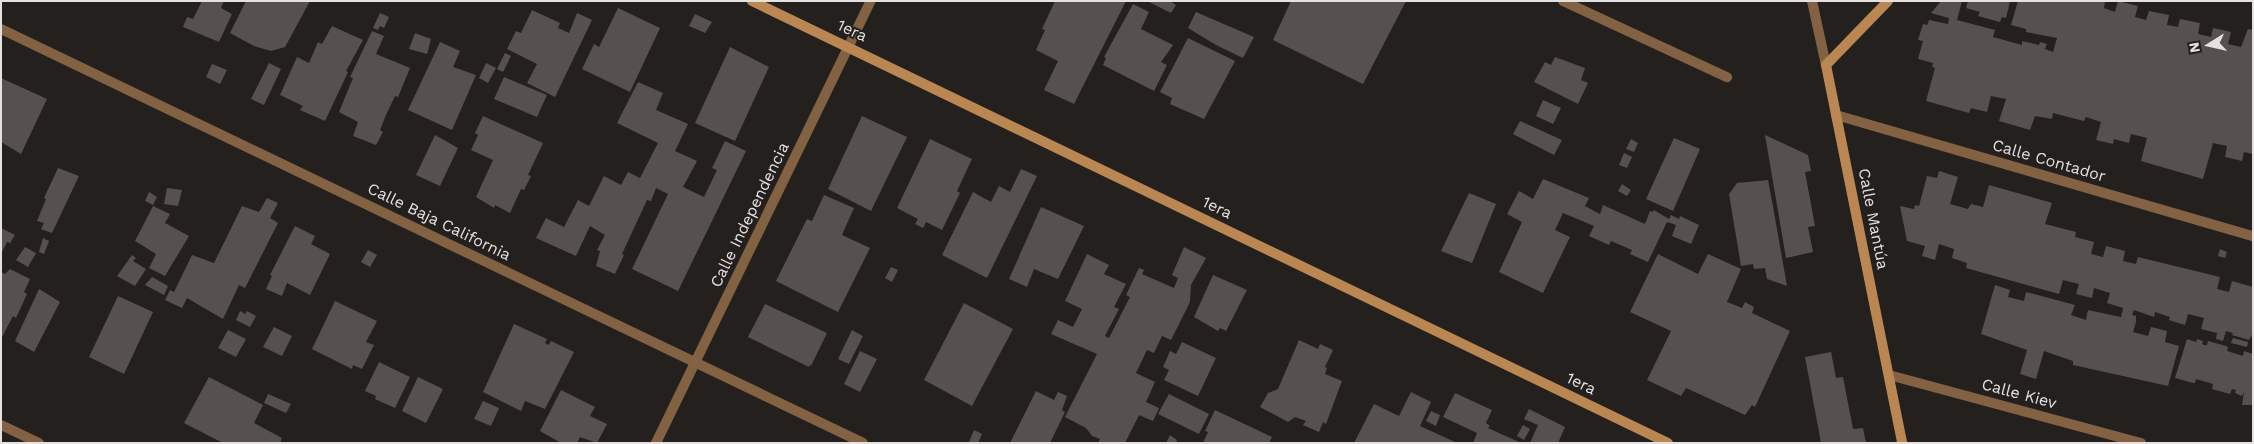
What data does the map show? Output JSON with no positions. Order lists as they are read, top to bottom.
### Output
{
  "streets": {
    "street": [
      "1era",
      "Calle Contador",
      "Calle Independencia",
      "Calle Mantúa",
      "Calle Baja California",
      "Calle Kiev"
    ]
  },
  "crossings": [
    ["1era", "Calle Independencia"],
    ["Calle Contador", "Calle Mantúa"],
    ["Calle Independencia", "Calle Baja California"],
    ["Calle Mantúa", "Calle Kiev"]
  ],
  "north": "left"
}
